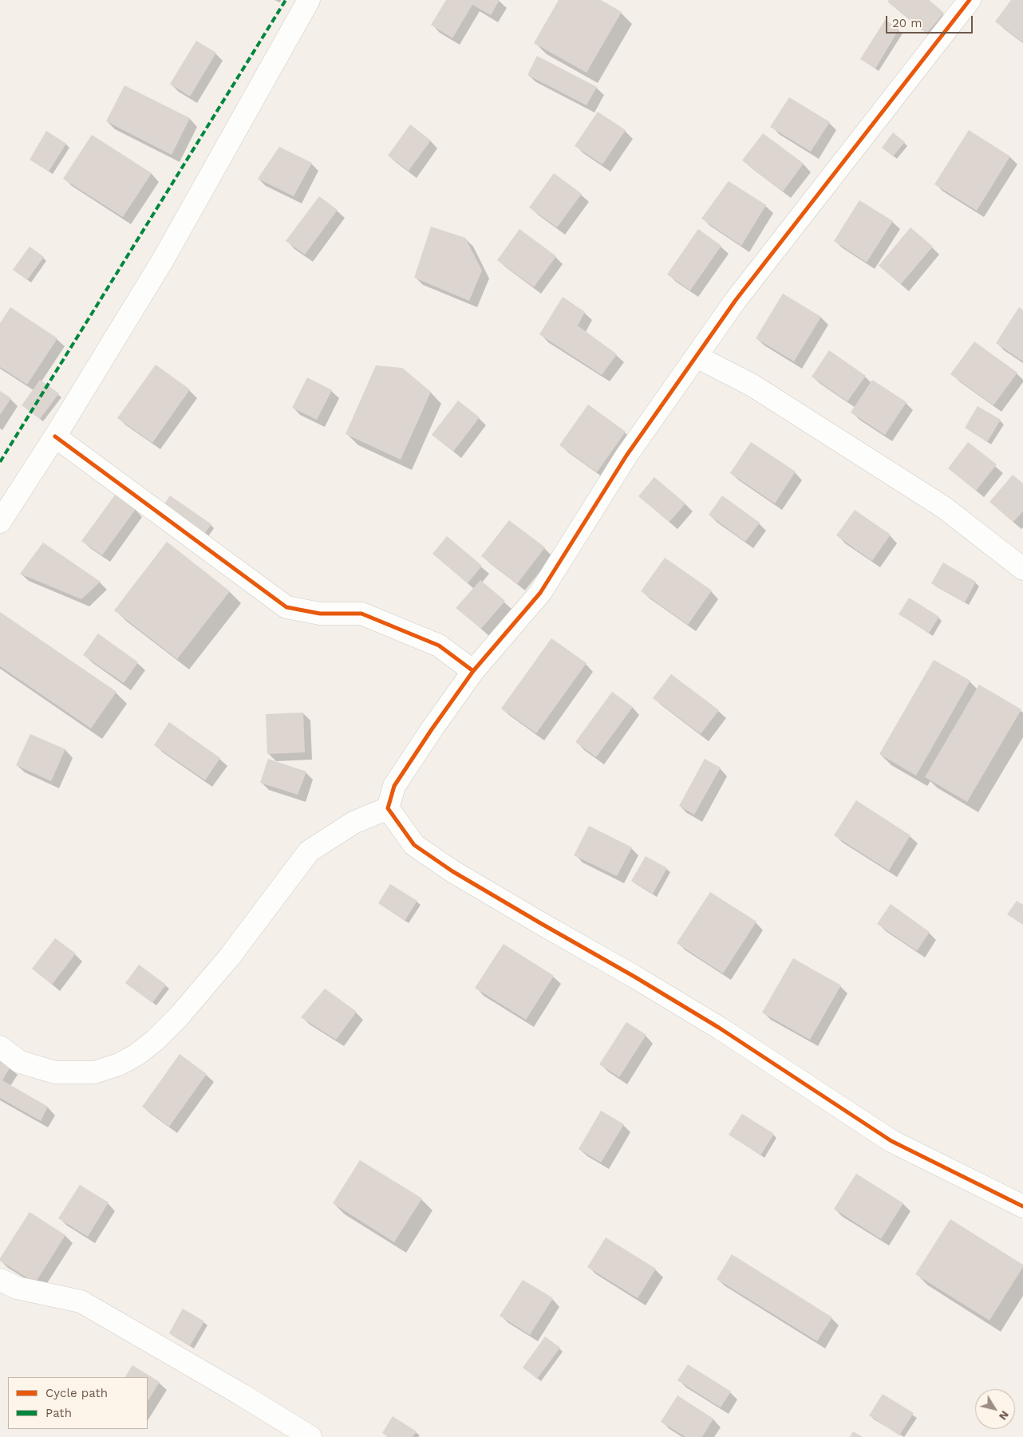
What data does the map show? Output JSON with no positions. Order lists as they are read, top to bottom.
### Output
{
  "legend": ["Cycle path", "Path"],
  "scale_bar": "20 m",
  "north": "bottom right"
}
